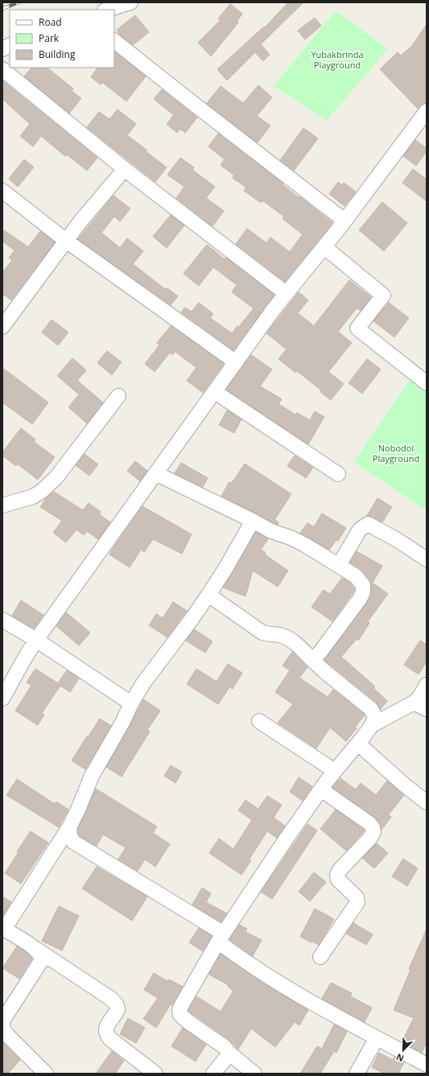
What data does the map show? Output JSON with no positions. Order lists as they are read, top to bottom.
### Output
{
  "parks": ["Yubakbrinda Playground", "Nobodol Playground"],
  "legend": ["Road", "Park", "Building"],
  "north": "bottom left"
}
